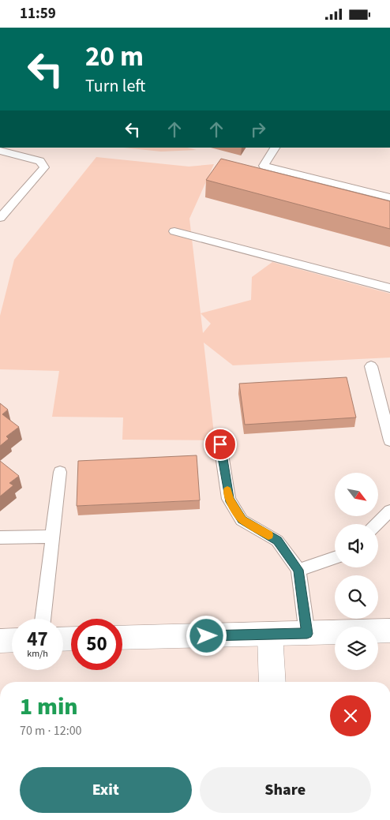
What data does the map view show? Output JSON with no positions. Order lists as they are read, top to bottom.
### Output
{
  "north": "bottom right",
  "page": {
    "status": "11:59",
    "turn": ["20 m", "Turn left"],
    "speed": "47 km/h",
    "limit": "50",
    "heading": ["1 min", "70 m · 12:00"],
    "buttons": ["Exit", "Share"]
  }
}
